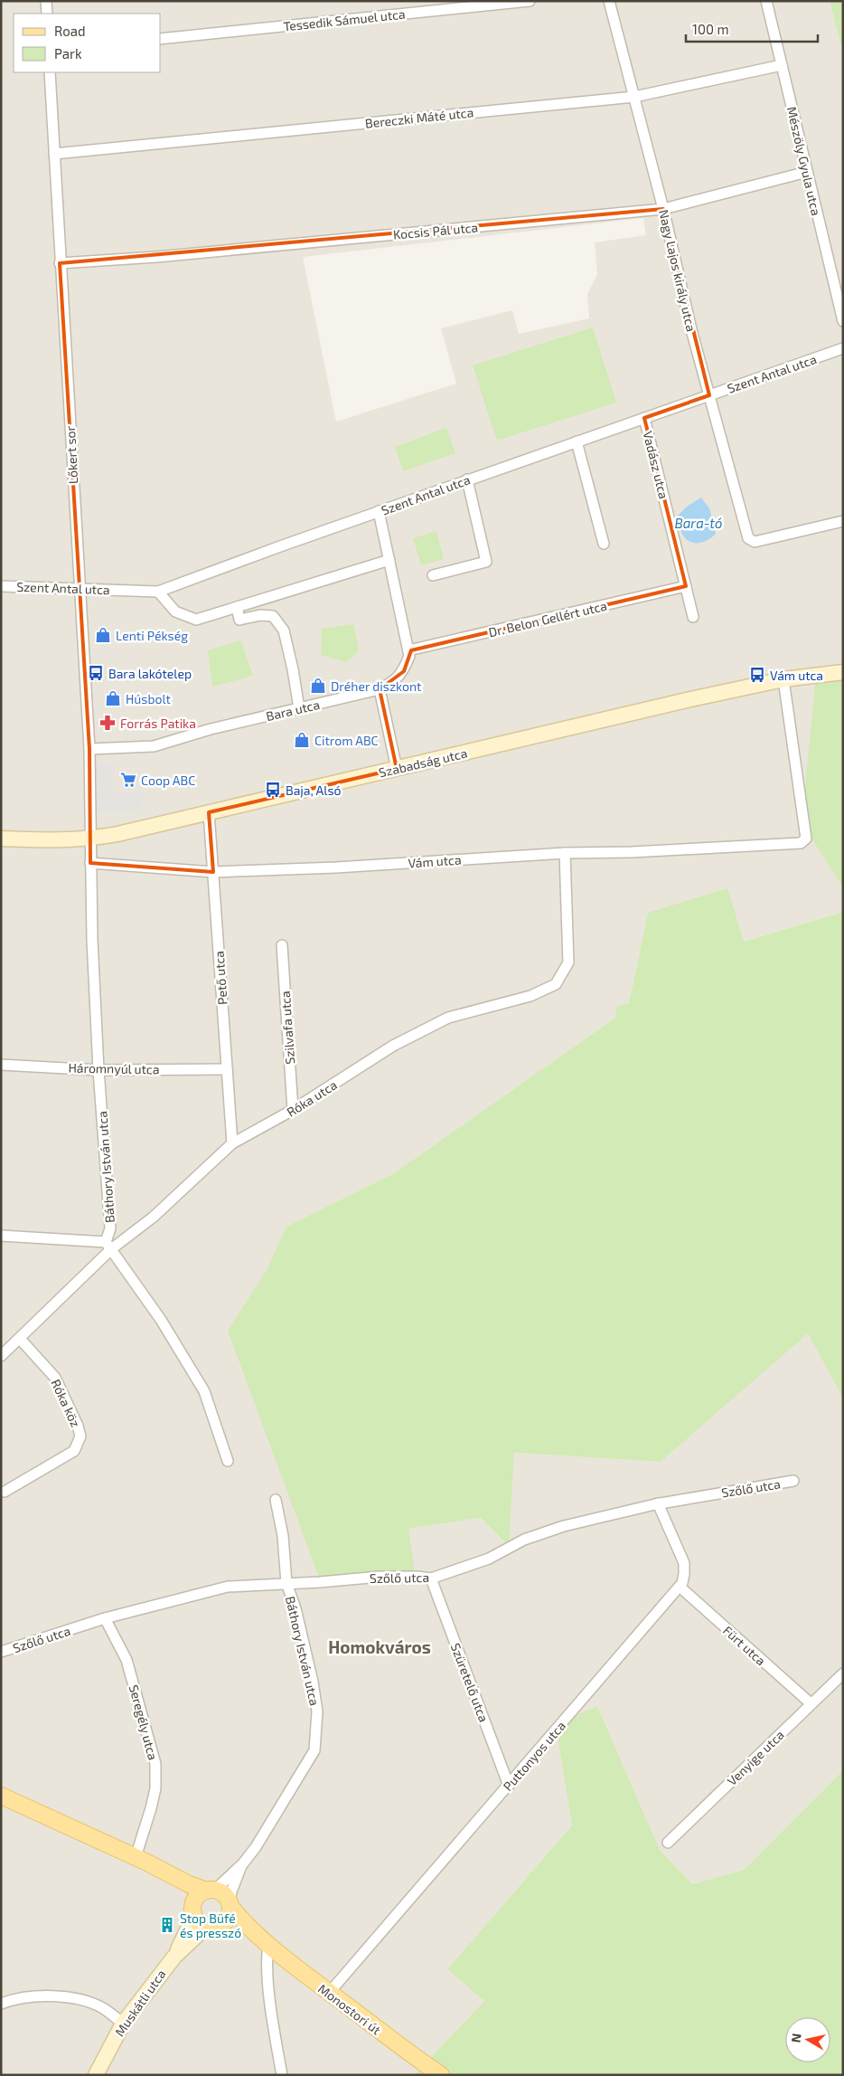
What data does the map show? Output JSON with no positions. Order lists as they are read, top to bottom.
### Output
{
  "streets": {
    "main road": ["Szabadság utca", "Muskátli utca", "Monostori út"],
    "street": [
      "Tessedik Sámuel utca",
      "Bereczki Máté utca",
      "Mészöly Gyula utca",
      "Kocsis Pál utca",
      "Nagy Lajos király utca",
      "Szent Antal utca",
      "Lőkert sor",
      "Vadász utca",
      "Dr. Belon Gellért utca",
      "Bara utca",
      "Vám utca",
      "Pető utca",
      "Szilvafa utca",
      "Háromnyúl utca",
      "Róka utca",
      "Báthory István utca",
      "Róka köz",
      "Szőlő utca",
      "Fürt utca",
      "Szüretelő utca",
      "Seregély utca",
      "Puttonyos utca",
      "Venyige utca"
    ]
  },
  "crossings": [
    ["Bereczki Máté utca", "Mészöly Gyula utca"],
    ["Bereczki Máté utca", "Nagy Lajos király utca"],
    ["Bereczki Máté utca", "Lőkert sor"],
    ["Mészöly Gyula utca", "Kocsis Pál utca"],
    ["Kocsis Pál utca", "Nagy Lajos király utca"],
    ["Kocsis Pál utca", "Lőkert sor"],
    ["Nagy Lajos király utca", "Szent Antal utca"],
    ["Szent Antal utca", "Lőkert sor"],
    ["Szent Antal utca", "Vadász utca"],
    ["Szent Antal utca", "Bara utca"],
    ["Lőkert sor", "Bara utca"],
    ["Lőkert sor", "Szabadság utca"],
    ["Lőkert sor", "Báthory István utca"],
    ["Vadász utca", "Dr. Belon Gellért utca"],
    ["Dr. Belon Gellért utca", "Bara utca"],
    ["Szabadság utca", "Vám utca"],
    ["Szabadság utca", "Pető utca"],
    ["Szabadság utca", "Báthory István utca"],
    ["Vám utca", "Pető utca"],
    ["Vám utca", "Róka utca"],
    ["Vám utca", "Báthory István utca"],
    ["Pető utca", "Háromnyúl utca"],
    ["Pető utca", "Róka utca"],
    ["Szilvafa utca", "Róka utca"],
    ["Háromnyúl utca", "Báthory István utca"],
    ["Róka utca", "Báthory István utca"],
    ["Róka utca", "Róka köz"],
    ["Báthory István utca", "Szőlő utca"],
    ["Báthory István utca", "Muskátli utca"],
    ["Báthory István utca", "Monostori út"],
    ["Szőlő utca", "Szüretelő utca"],
    ["Szőlő utca", "Seregély utca"],
    ["Fürt utca", "Puttonyos utca"],
    ["Fürt utca", "Venyige utca"],
    ["Szüretelő utca", "Puttonyos utca"],
    ["Puttonyos utca", "Monostori út"],
    ["Muskátli utca", "Monostori út"]
  ],
  "districts": ["Homokváros"],
  "water": ["Bara-tó"],
  "places": {
    "shop": [
      "Lenti Pékség",
      "Dréher diszkont",
      "Húsbolt",
      "Citrom ABC"
    ],
    "bus stop": ["Bara lakótelep", "Vám utca", "Baja, Alsó"],
    "pharmacy": ["Forrás Patika"],
    "supermarket": ["Coop ABC"],
    "building": ["Stop Büfé és presszó"]
  },
  "legend": ["Road", "Park"],
  "scale_bar": "100 m",
  "north": "left"
}
